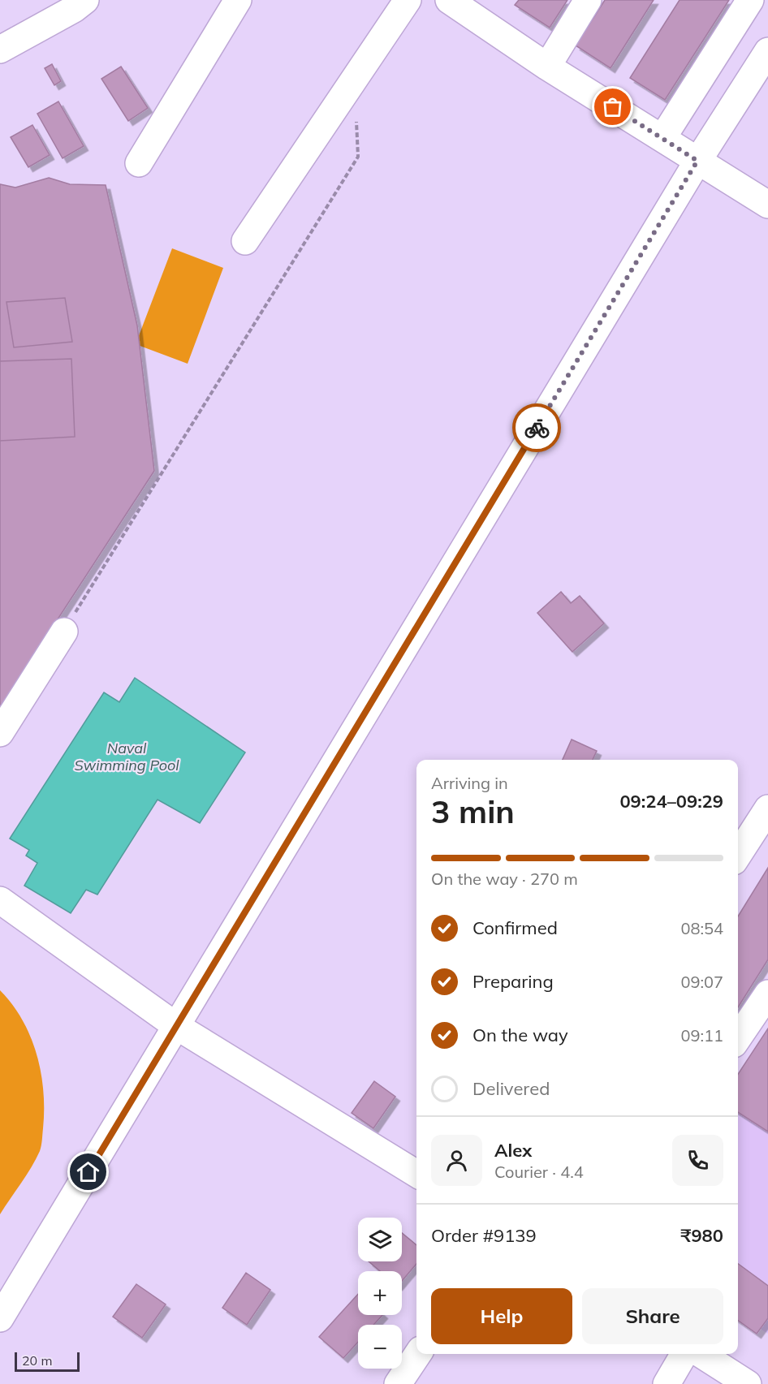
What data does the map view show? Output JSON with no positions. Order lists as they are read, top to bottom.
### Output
{
  "water": ["Naval Swimming Pool"],
  "scale_bar": "20 m",
  "page": {
    "heading": ["3 min", "Arriving in", "09:24–09:29"],
    "panel": [
      "Alex",
      "Courier · 4.4",
      "Order #9139",
      "₹980"
    ],
    "bar": "On the way · 270 m",
    "list": [
      ["Confirmed", "08:54"],
      ["Preparing", "09:07"],
      ["On the way", "09:11"],
      "Delivered"
    ],
    "map_buttons": ["+", "−"],
    "buttons": ["Help", "Share"],
    "scale": "20 m"
  }
}
